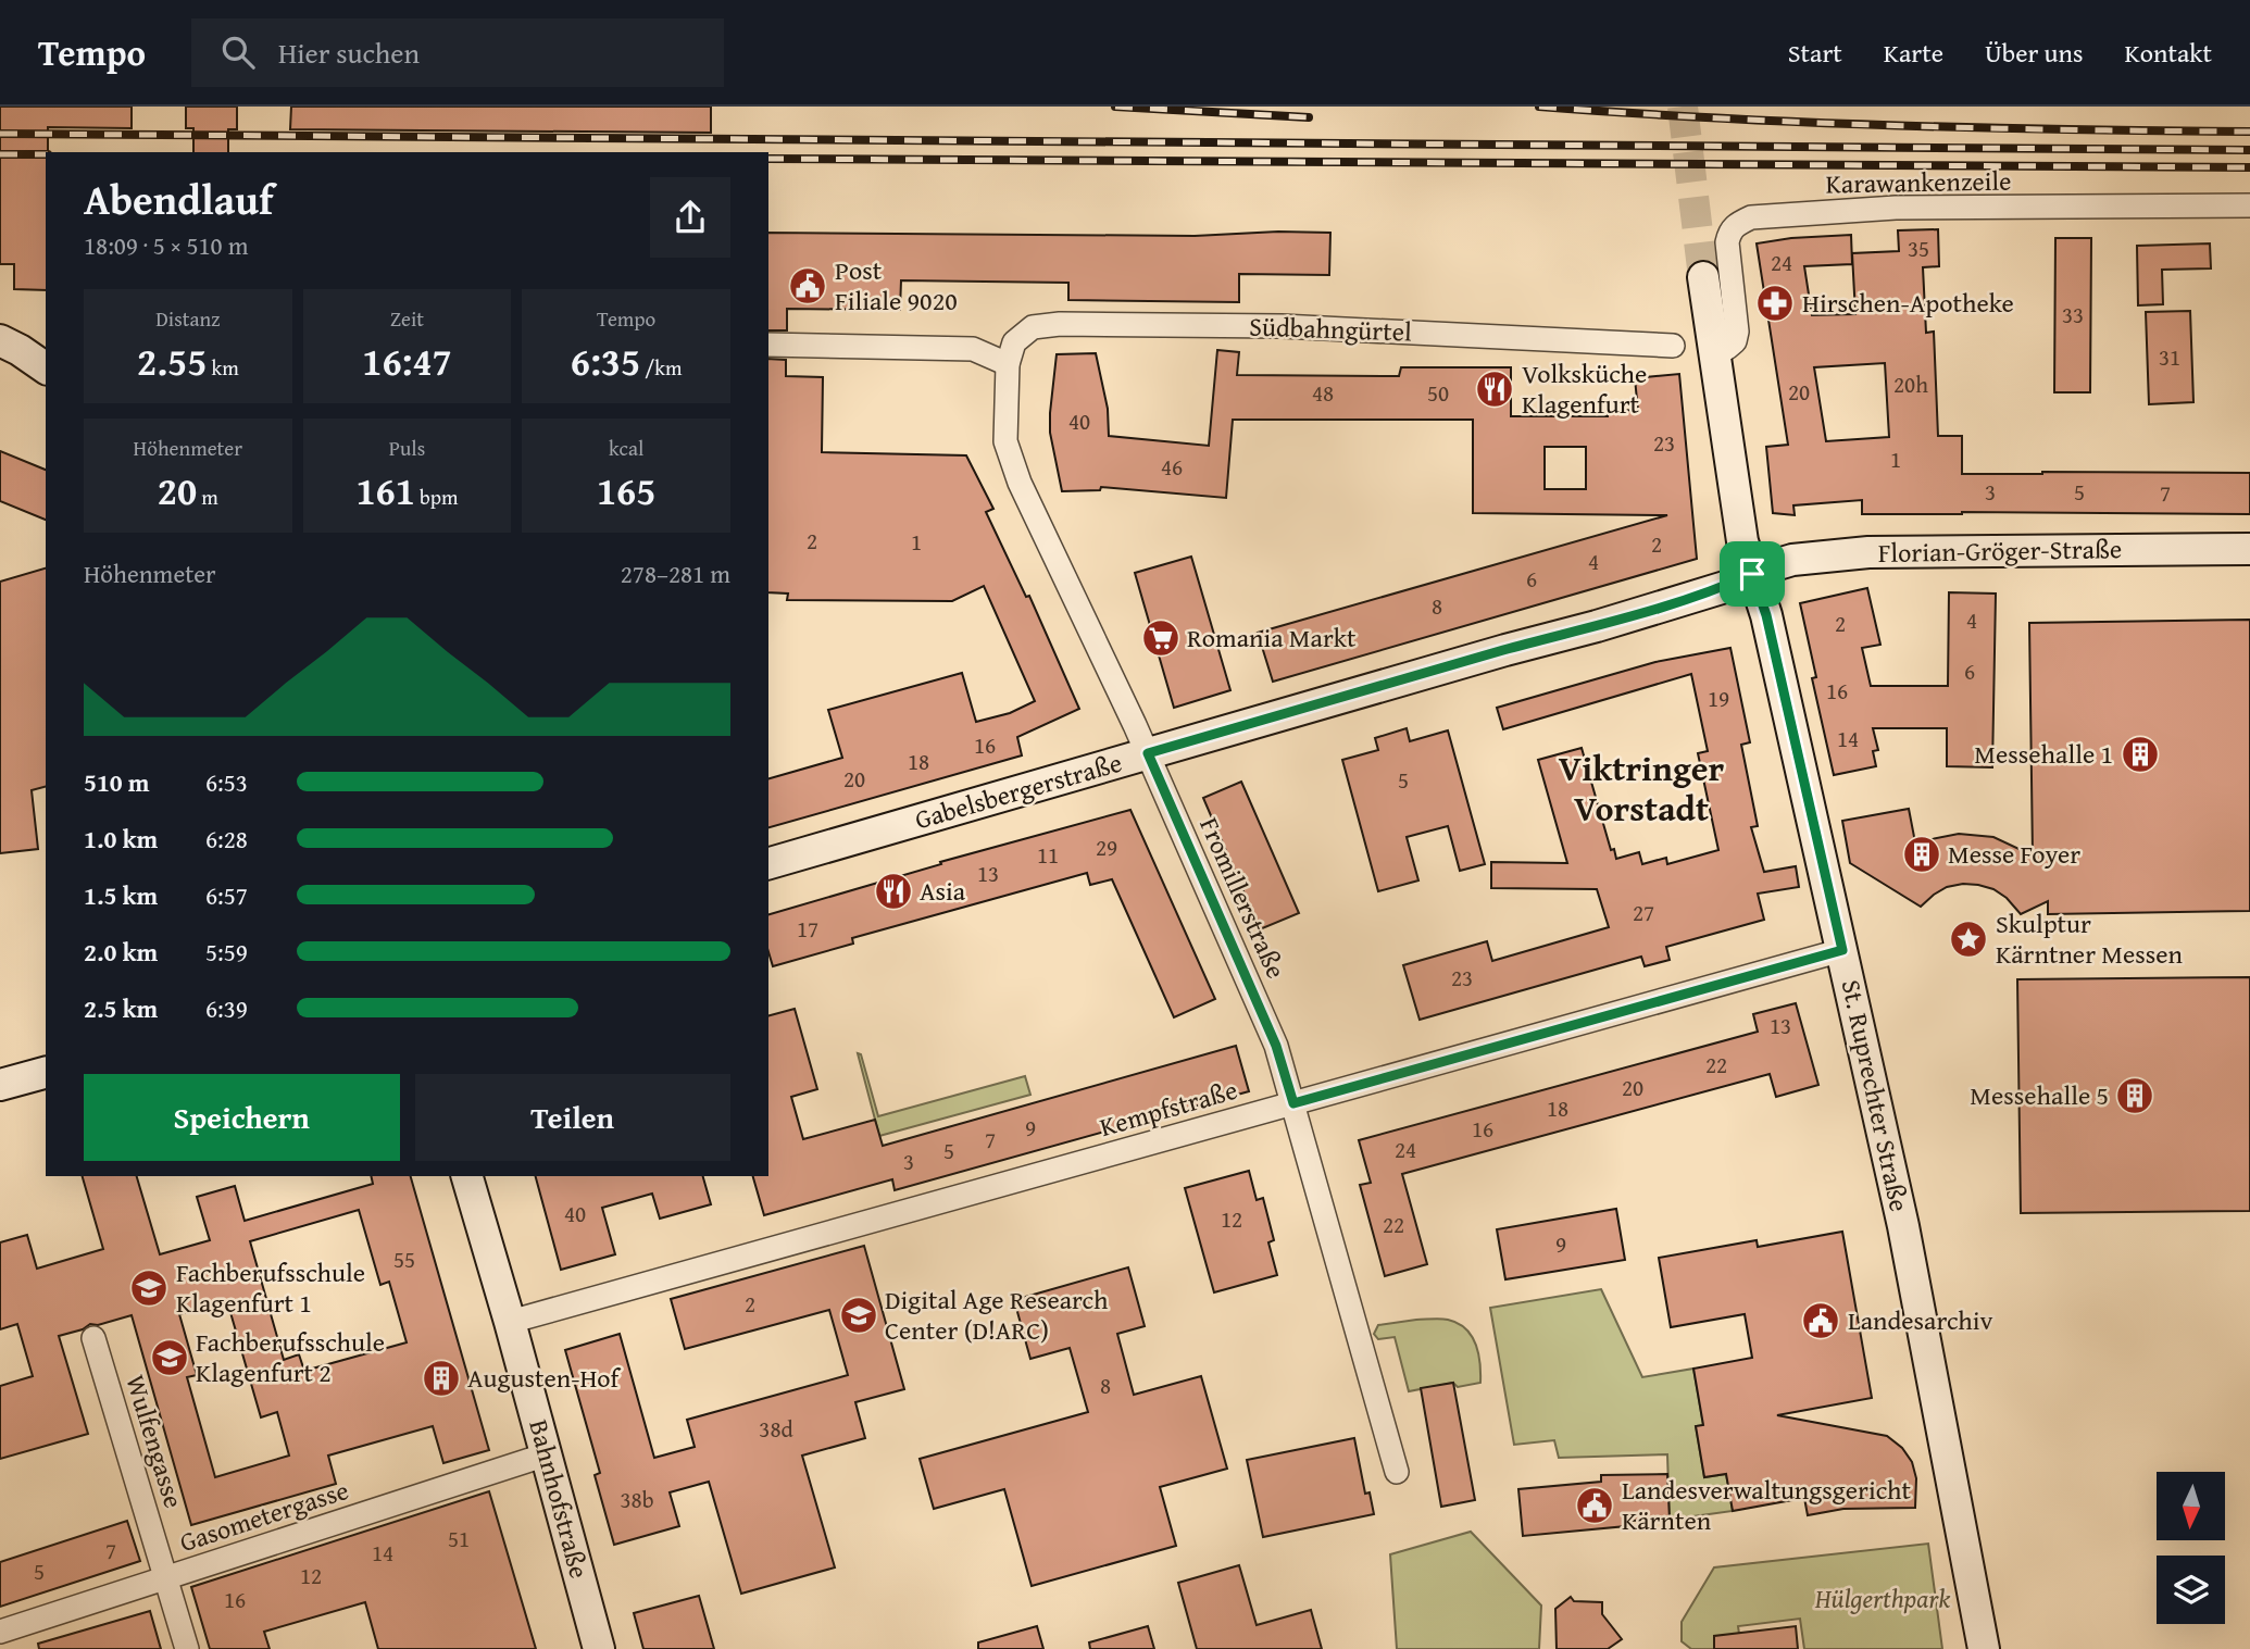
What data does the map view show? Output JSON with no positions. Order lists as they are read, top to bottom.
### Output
{
  "streets": {
    "street": [
      "Karawankenzeile",
      "Südbahngürtel",
      "Florian-Gröger-Straße",
      "Gabelsbergerstraße",
      "Fromillerstraße",
      "St. Ruprechter Straße",
      "Kempfstraße",
      "Wulfengasse",
      "Bahnhofstraße",
      "Gasometergasse"
    ]
  },
  "crossings": [
    ["Karawankenzeile", "St. Ruprechter Straße"],
    ["Südbahngürtel", "Fromillerstraße"],
    ["Florian-Gröger-Straße", "Gabelsbergerstraße"],
    ["Florian-Gröger-Straße", "St. Ruprechter Straße"],
    ["Gabelsbergerstraße", "Fromillerstraße"],
    ["Gabelsbergerstraße", "St. Ruprechter Straße"],
    ["Fromillerstraße", "Kempfstraße"],
    ["St. Ruprechter Straße", "Kempfstraße"],
    ["Kempfstraße", "Bahnhofstraße"],
    ["Wulfengasse", "Gasometergasse"],
    ["Bahnhofstraße", "Gasometergasse"]
  ],
  "districts": ["Viktringer Vorstadt"],
  "parks": ["Hülgerthpark"],
  "places": {
    "public building": ["Post Filiale 9020", "Landesarchiv", "Landesverwaltungsgericht Kärnten"],
    "pharmacy": ["Hirschen-Apotheke"],
    "restaurant": ["Volksküche Klagenfurt", "Asia"],
    "supermarket": ["Romania Markt"],
    "building": [
      "Messehalle 1",
      "Messe Foyer",
      "Messehalle 5",
      "Augusten-Hof"
    ],
    "place": ["Skulptur Kärntner Messen"],
    "school or university": ["Fachberufsschule Klagenfurt 1", "Digital Age Research Center (D!ARC)", "Fachberufsschule Klagenfurt 2"]
  },
  "house_numbers": [
    "35",
    "24",
    "33",
    "31",
    "20h",
    "20",
    "48",
    "50",
    "40",
    "23",
    "1",
    "46",
    "3",
    "5",
    "7",
    "2",
    "1",
    "2",
    "4",
    "6",
    "8",
    "4",
    "2",
    "6",
    "16",
    "19",
    "14",
    "16",
    "18",
    "20",
    "5",
    "29",
    "11",
    "13",
    "27",
    "17",
    "23",
    "13",
    "22",
    "20",
    "18",
    "9",
    "16",
    "7",
    "24",
    "5",
    "3",
    "40",
    "12",
    "22",
    "9",
    "55",
    "2",
    "8",
    "38d",
    "38b",
    "51",
    "7",
    "14",
    "5",
    "12",
    "16"
  ],
  "north": "bottom",
  "page": {
    "header": "Tempo",
    "search": "Hier suchen",
    "nav": [
      "Start",
      "Karte",
      "Über uns",
      "Kontakt"
    ],
    "heading": ["Abendlauf", "18:09 · 5 × 510 m"],
    "stats": [
      ["Distanz", "2.55 km"],
      ["Zeit", "16:47"],
      ["Tempo", "6:35 /km"],
      ["Höhenmeter", "20 m"],
      ["Puls", "161 bpm"],
      ["kcal", "165"]
    ],
    "chart": ["Höhenmeter", "278–281 m"],
    "list": [
      {
        "name": "510 m",
        "note": "6:53"
      },
      {
        "name": "1.0 km",
        "note": "6:28"
      },
      {
        "name": "1.5 km",
        "note": "6:57"
      },
      {
        "name": "2.0 km",
        "note": "5:59"
      },
      {
        "name": "2.5 km",
        "note": "6:39"
      }
    ],
    "buttons": ["Speichern", "Teilen"]
  }
}
